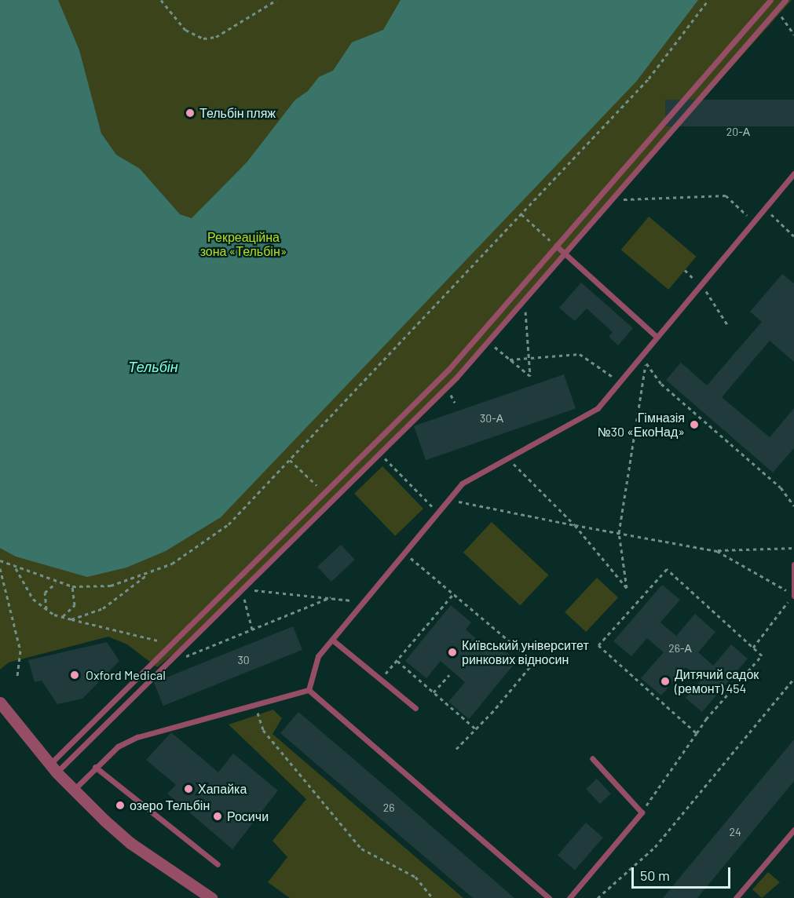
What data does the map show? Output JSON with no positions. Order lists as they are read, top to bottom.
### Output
{
  "water": ["Тельбін"],
  "parks": ["Рекреаційна зона «Тельбін»"],
  "places": [
    "Тельбін пляж",
    "Гімназія №30 «ЕкоНад»",
    "Київський університет ринкових відносин",
    "Oxford Medical",
    "Дитячий садок (ремонт) 454",
    "Хапайка",
    "озеро Тельбін",
    "Росичи"
  ],
  "house_numbers": [
    "20-А",
    "30-А",
    "26-А",
    "30",
    "26",
    "24"
  ],
  "scale_bar": "50 m"
}
